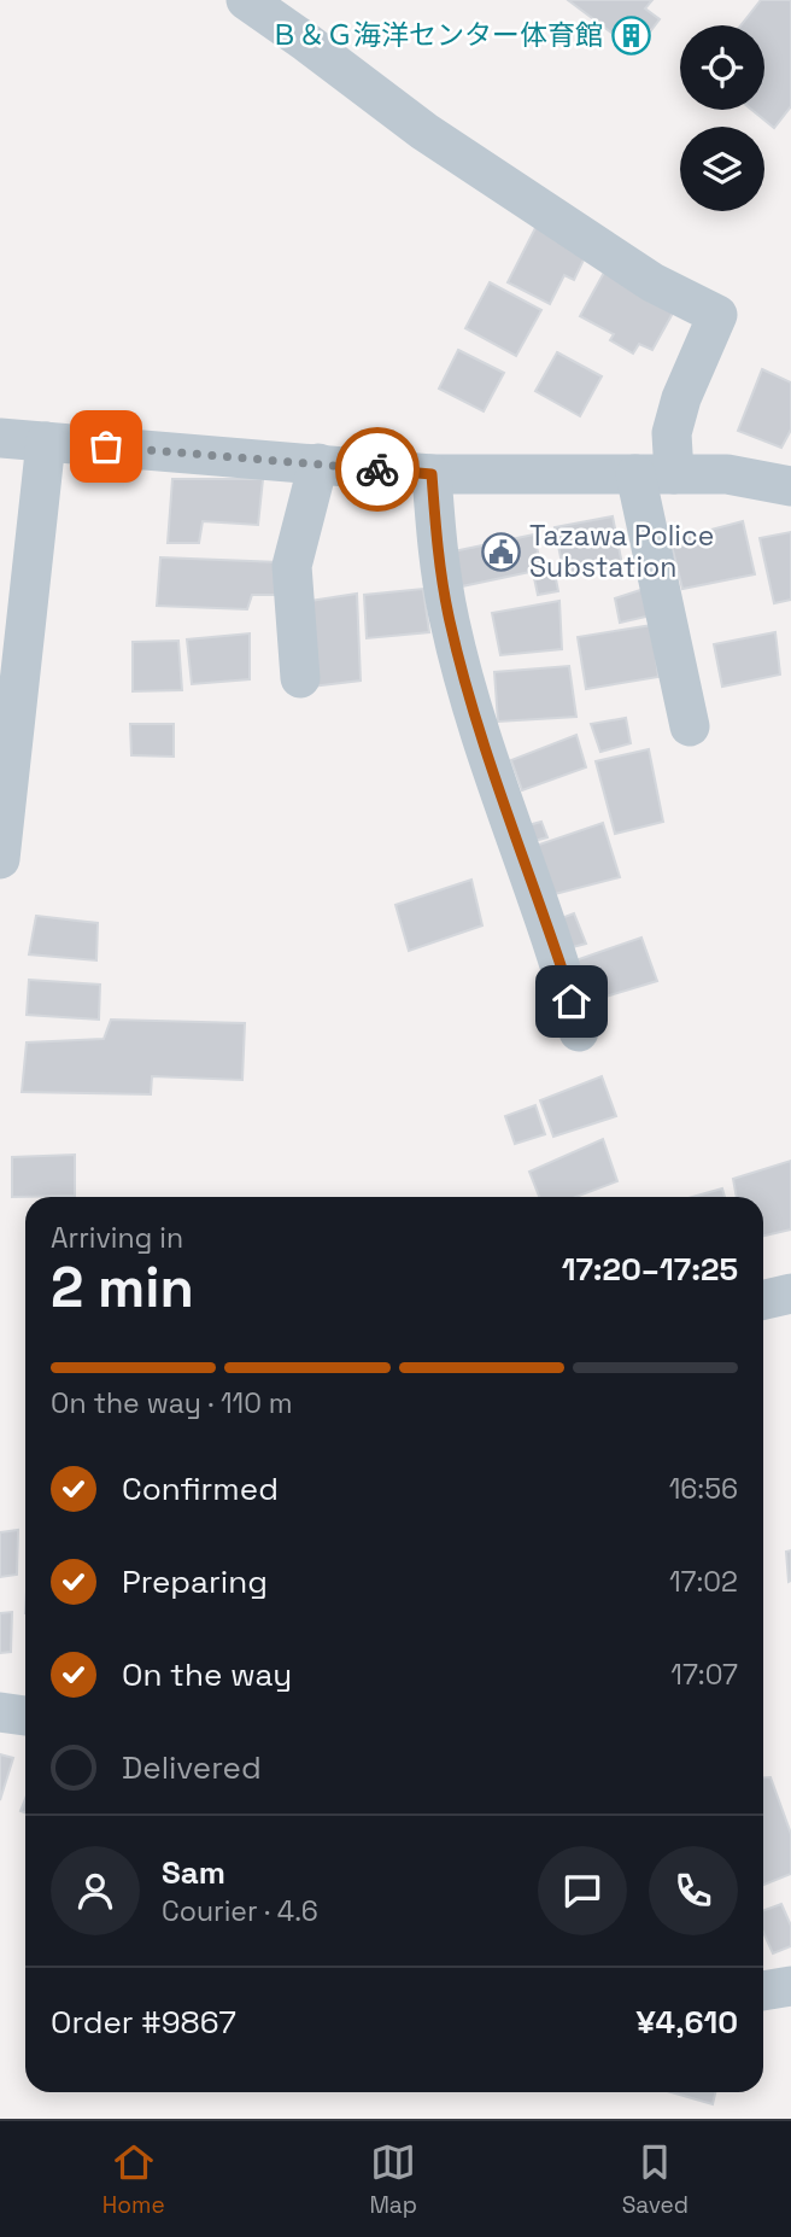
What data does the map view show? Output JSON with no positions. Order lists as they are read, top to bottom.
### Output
{
  "places": {
    "building": ["Ｂ＆Ｇ海洋センター体育館"],
    "public building": ["Tazawa Police Substation"]
  },
  "page": {
    "heading": ["2 min", "Arriving in", "17:20–17:25"],
    "panel": [
      "Sam",
      "Courier · 4.6",
      "Order #9867",
      "¥4,610"
    ],
    "bar": "On the way · 110 m",
    "list": [
      ["Confirmed", "16:56"],
      ["Preparing", "17:02"],
      ["On the way", "17:07"],
      "Delivered"
    ],
    "tabs": ["Home", "Map", "Saved"]
  }
}
